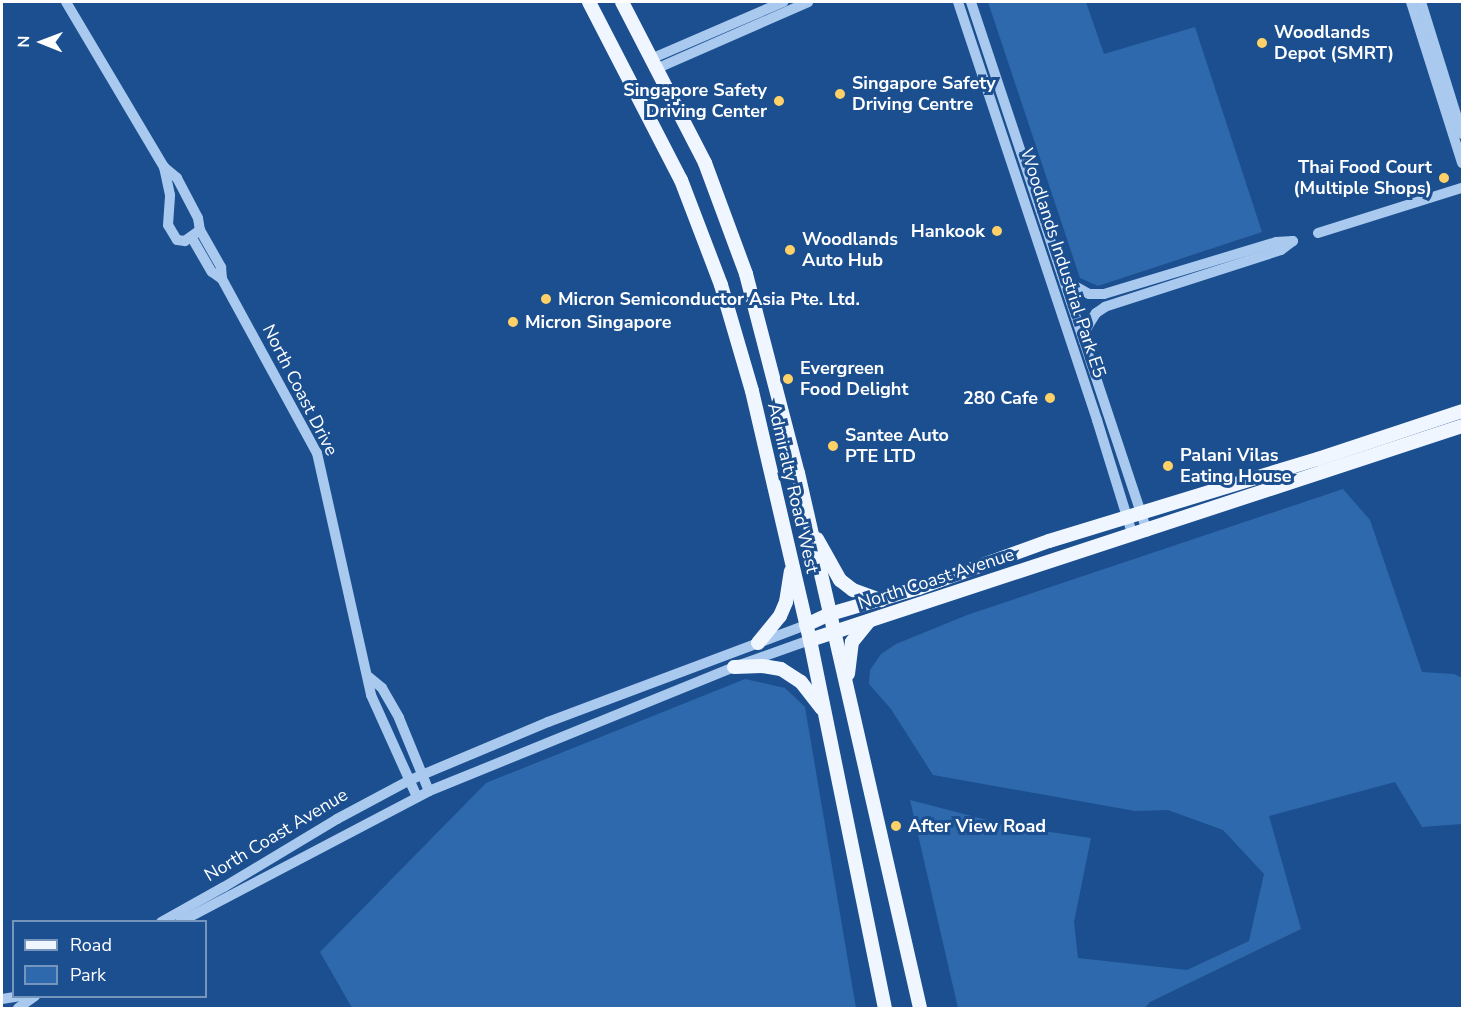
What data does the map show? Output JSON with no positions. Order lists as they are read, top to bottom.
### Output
{
  "streets": {
    "main road": ["Admiralty Road West", "North Coast Avenue"],
    "street": ["Woodlands Industrial Park E5", "North Coast Drive"]
  },
  "crossings": [
    ["Woodlands Industrial Park E5", "North Coast Avenue"],
    ["North Coast Drive", "North Coast Avenue"],
    ["Admiralty Road West", "North Coast Avenue"]
  ],
  "places": [
    "Woodlands Depot (SMRT)",
    "Singapore Safety Driving Centre",
    "Singapore Safety Driving Center",
    "Thai Food Court (Multiple Shops)",
    "Hankook",
    "Woodlands Auto Hub",
    "Micron Semiconductor Asia Pte. Ltd.",
    "Micron Singapore",
    "Evergreen Food Delight",
    "280 Cafe",
    "Santee Auto PTE LTD",
    "Palani Vilas Eating House",
    "After View Road"
  ],
  "legend": ["Road", "Park"],
  "north": "left"
}
